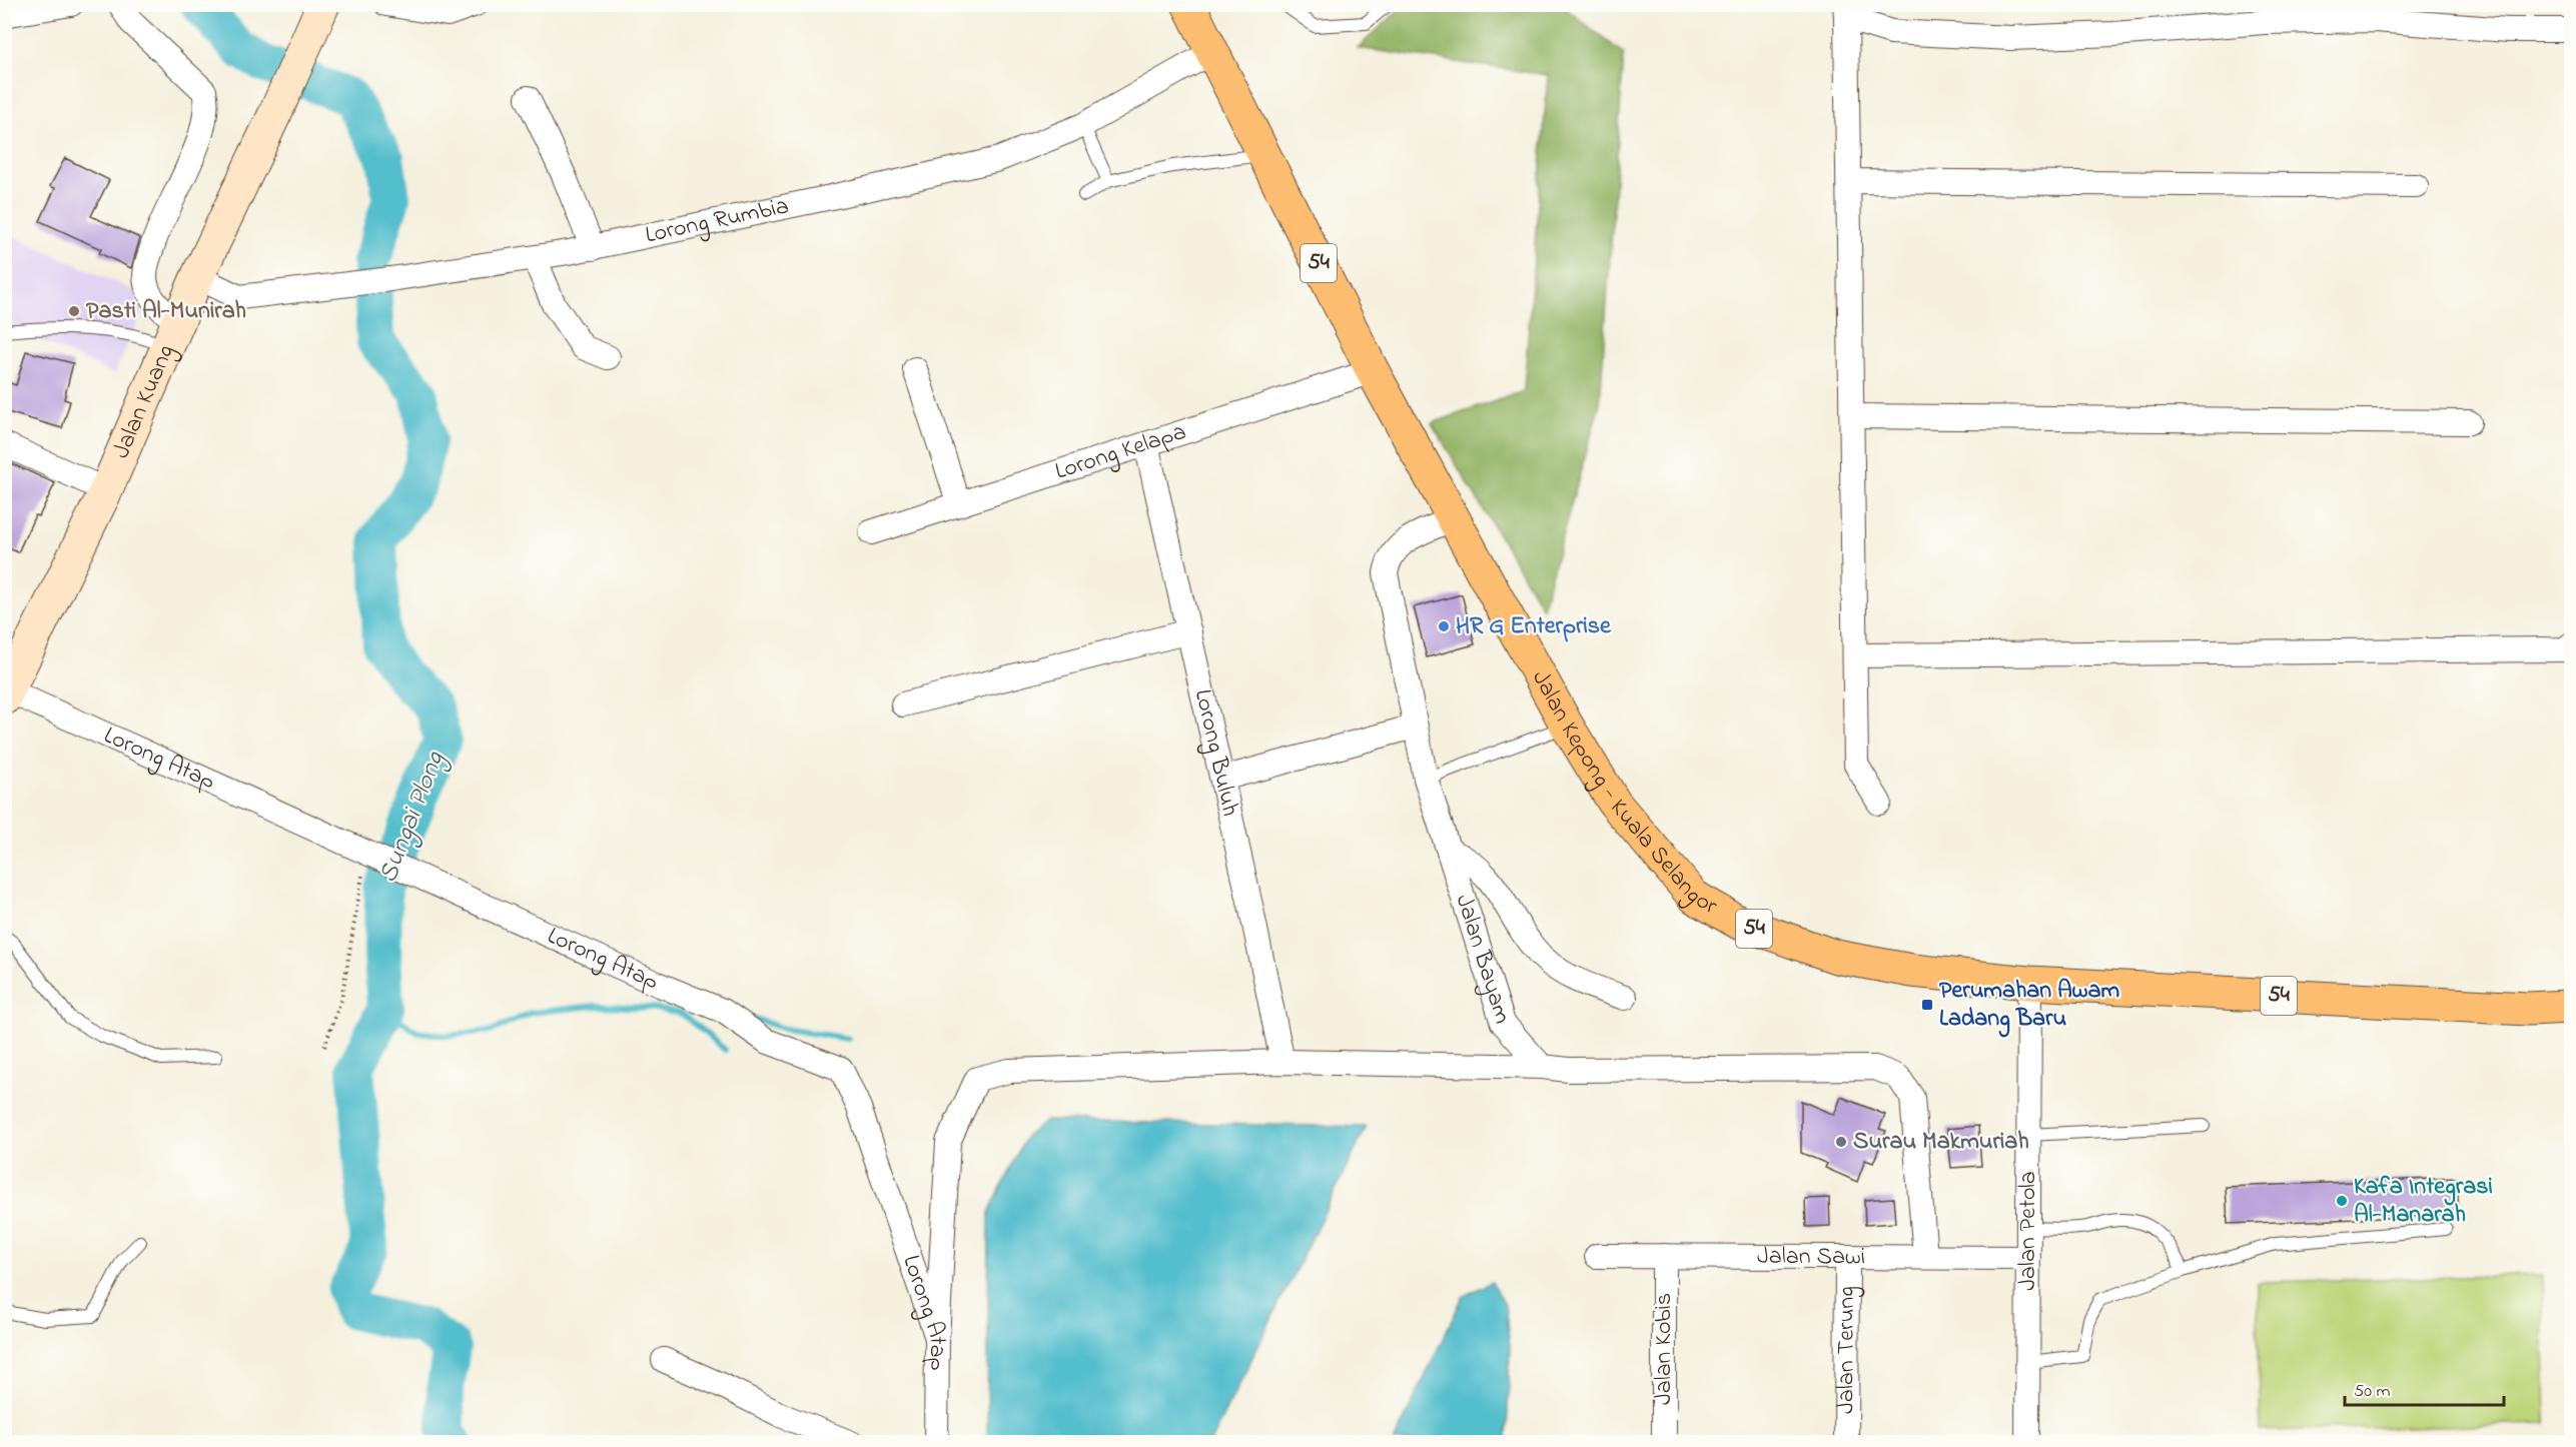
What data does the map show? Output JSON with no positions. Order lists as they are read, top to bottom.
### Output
{
  "streets": {
    "highway": ["54", "Jalan Kepong - Kuala Selangor"],
    "main road": ["Jalan Kuang"],
    "street": [
      "Lorong Rumbia",
      "Lorong Kelapa",
      "Lorong Buluh",
      "Lorong Atap",
      "Jalan Bayam",
      "Jalan Petola",
      "Jalan Sawi",
      "Jalan Kobis",
      "Jalan Terung"
    ]
  },
  "crossings": [
    ["Lorong Rumbia", "Jalan Kuang"],
    ["Lorong Rumbia", "Jalan Kepong - Kuala Selangor"],
    ["Jalan Kuang", "Lorong Atap"],
    ["Lorong Kelapa", "Lorong Buluh"],
    ["Lorong Kelapa", "Jalan Kepong - Kuala Selangor"],
    ["Jalan Kepong - Kuala Selangor", "Jalan Bayam"],
    ["Jalan Kepong - Kuala Selangor", "Jalan Petola"],
    ["Jalan Petola", "Jalan Sawi"],
    ["Jalan Sawi", "Jalan Kobis"],
    ["Jalan Sawi", "Jalan Terung"]
  ],
  "water": ["Sungai Plong"],
  "places": {
    "other": [
      "Pasti Al-Munirah",
      "HR G Enterprise",
      "Surau Makmuriah",
      "Kafa Integrasi Al-Manarah"
    ],
    "transit": ["Perumahan Awam Ladang Baru"]
  },
  "scale_bar": "50 m"
}
